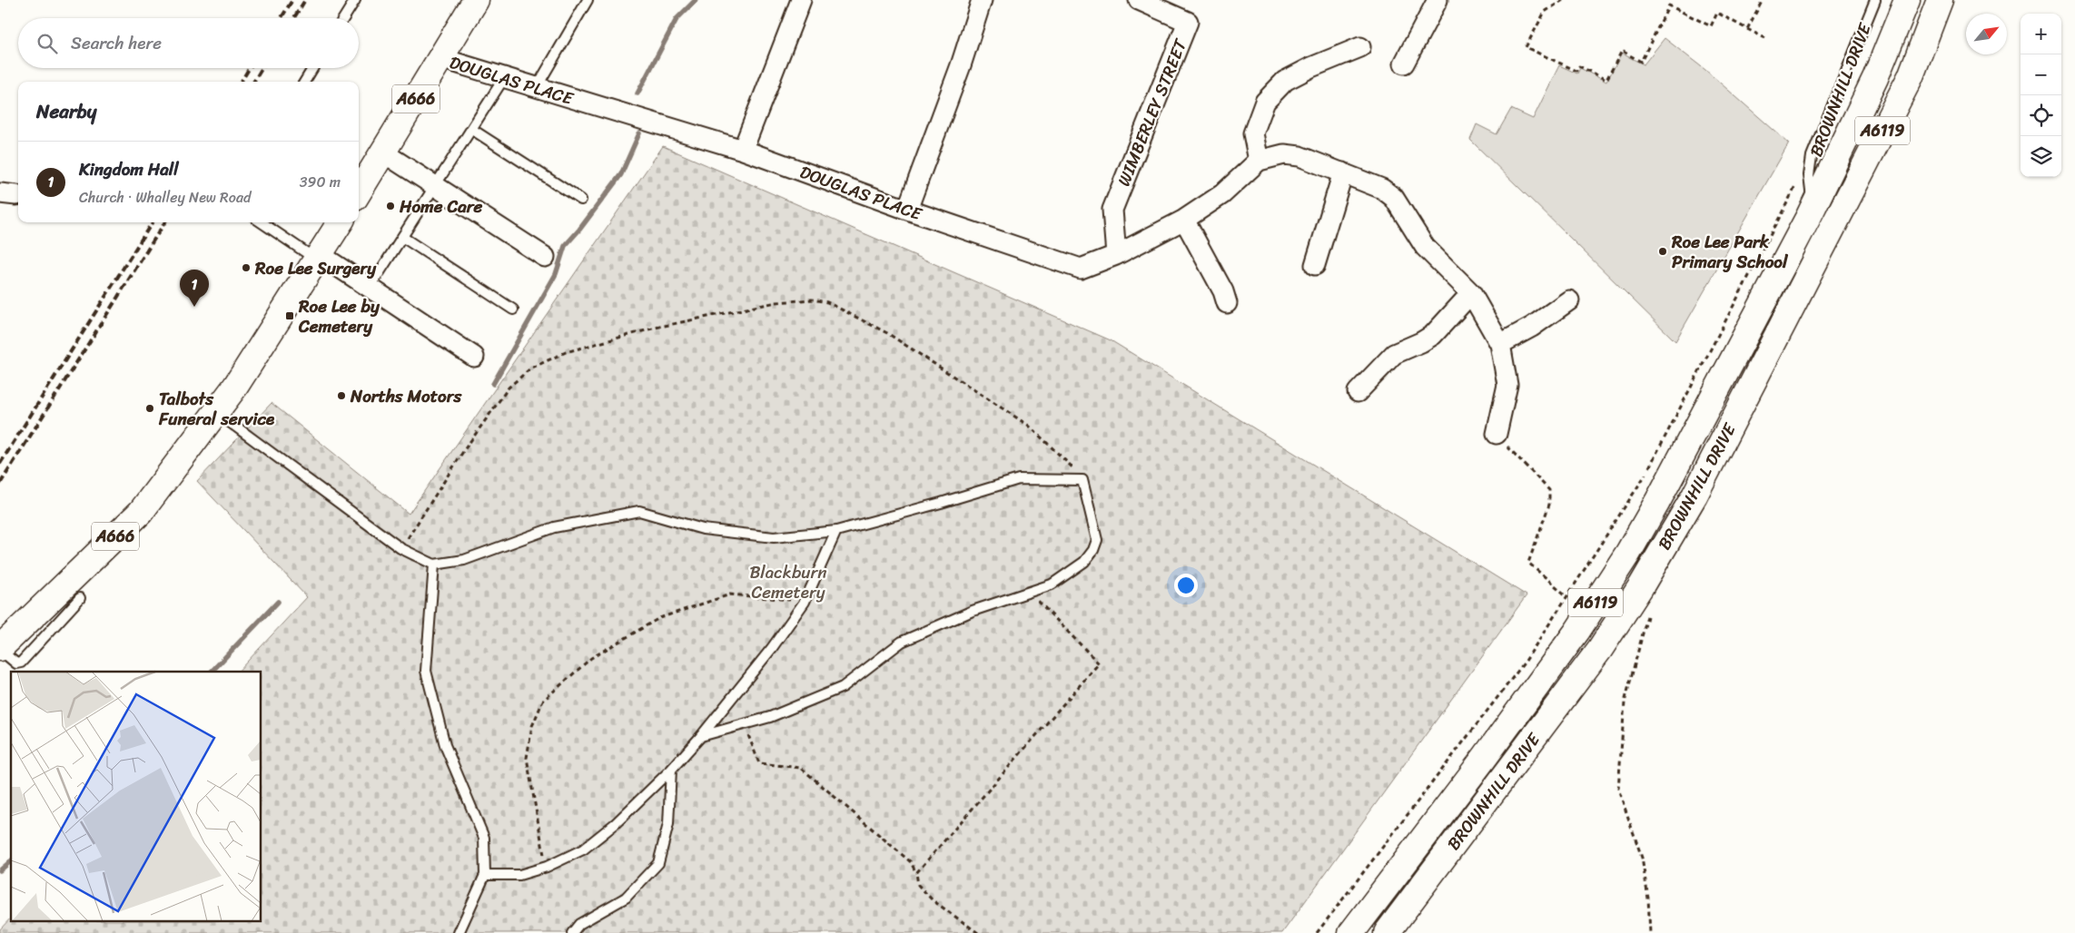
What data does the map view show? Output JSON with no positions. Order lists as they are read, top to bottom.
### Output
{
  "streets": {
    "highway": ["BROWNHILL DRIVE", "A666", "A6119"],
    "street": ["DOUGLAS PLACE", "WIMBERLEY STREET"]
  },
  "crossings": [
    ["DOUGLAS PLACE", "A666"],
    ["DOUGLAS PLACE", "WIMBERLEY STREET"]
  ],
  "parks": ["Blackburn Cemetery"],
  "places": {
    "other": [
      "Home Care",
      "Roe Lee Park Primary School",
      "Roe Lee Surgery",
      "Norths Motors",
      "Talbots Funeral service"
    ],
    "transit": ["Roe Lee by Cemetery"]
  },
  "north": "top right",
  "page": {
    "map_buttons": ["+", "−"],
    "search": "Search here",
    "heading": "Nearby",
    "list": [
      {
        "mark": "1",
        "name": "Kingdom Hall",
        "note": "Church · Whalley New Road",
        "value": "390 m"
      }
    ],
    "pins": "1"
  }
}
